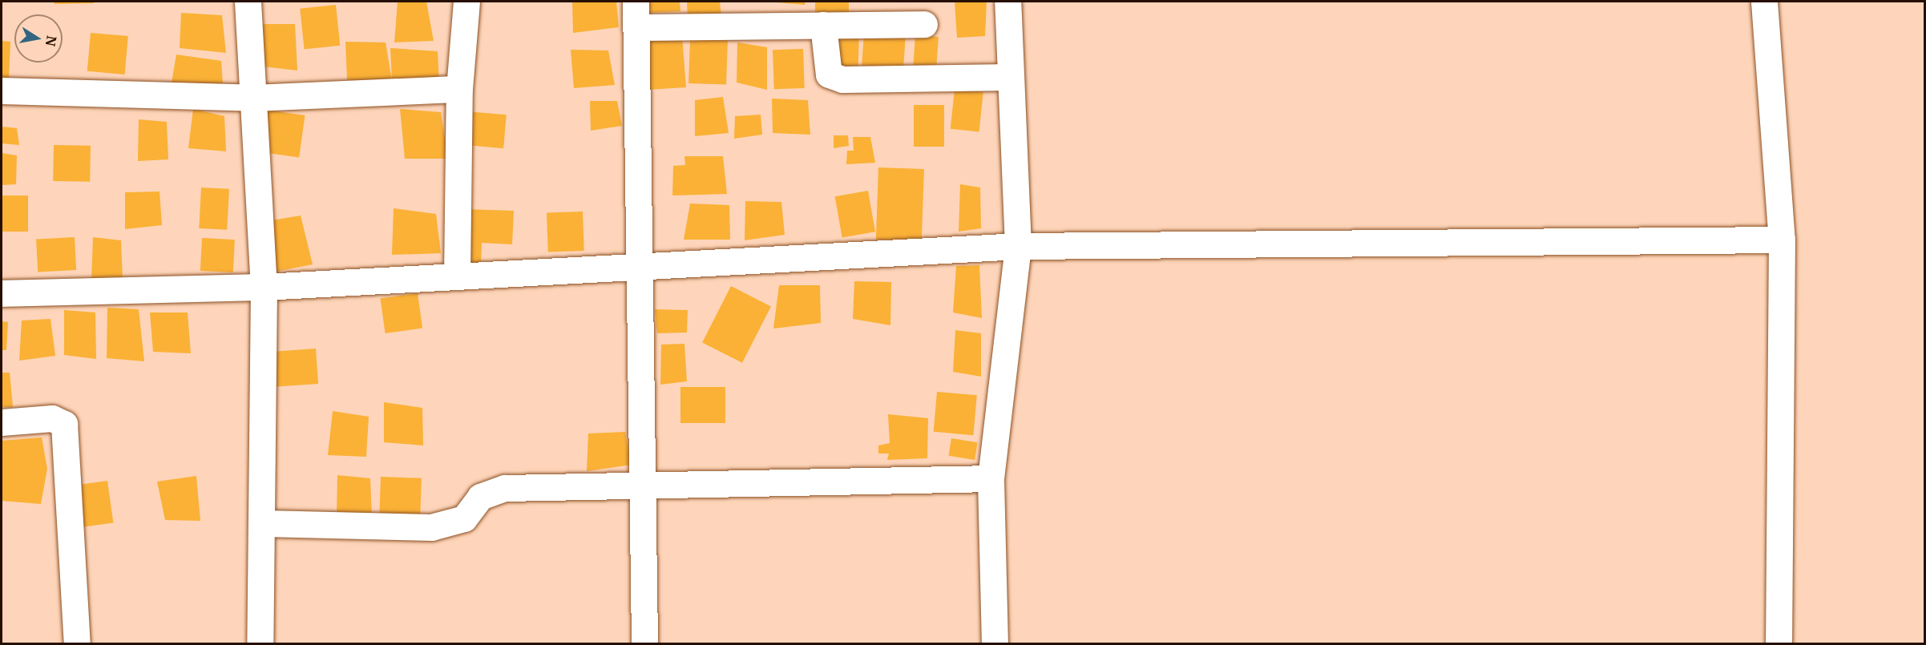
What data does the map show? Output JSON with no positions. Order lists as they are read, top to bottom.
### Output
{
  "north": "right"
}
